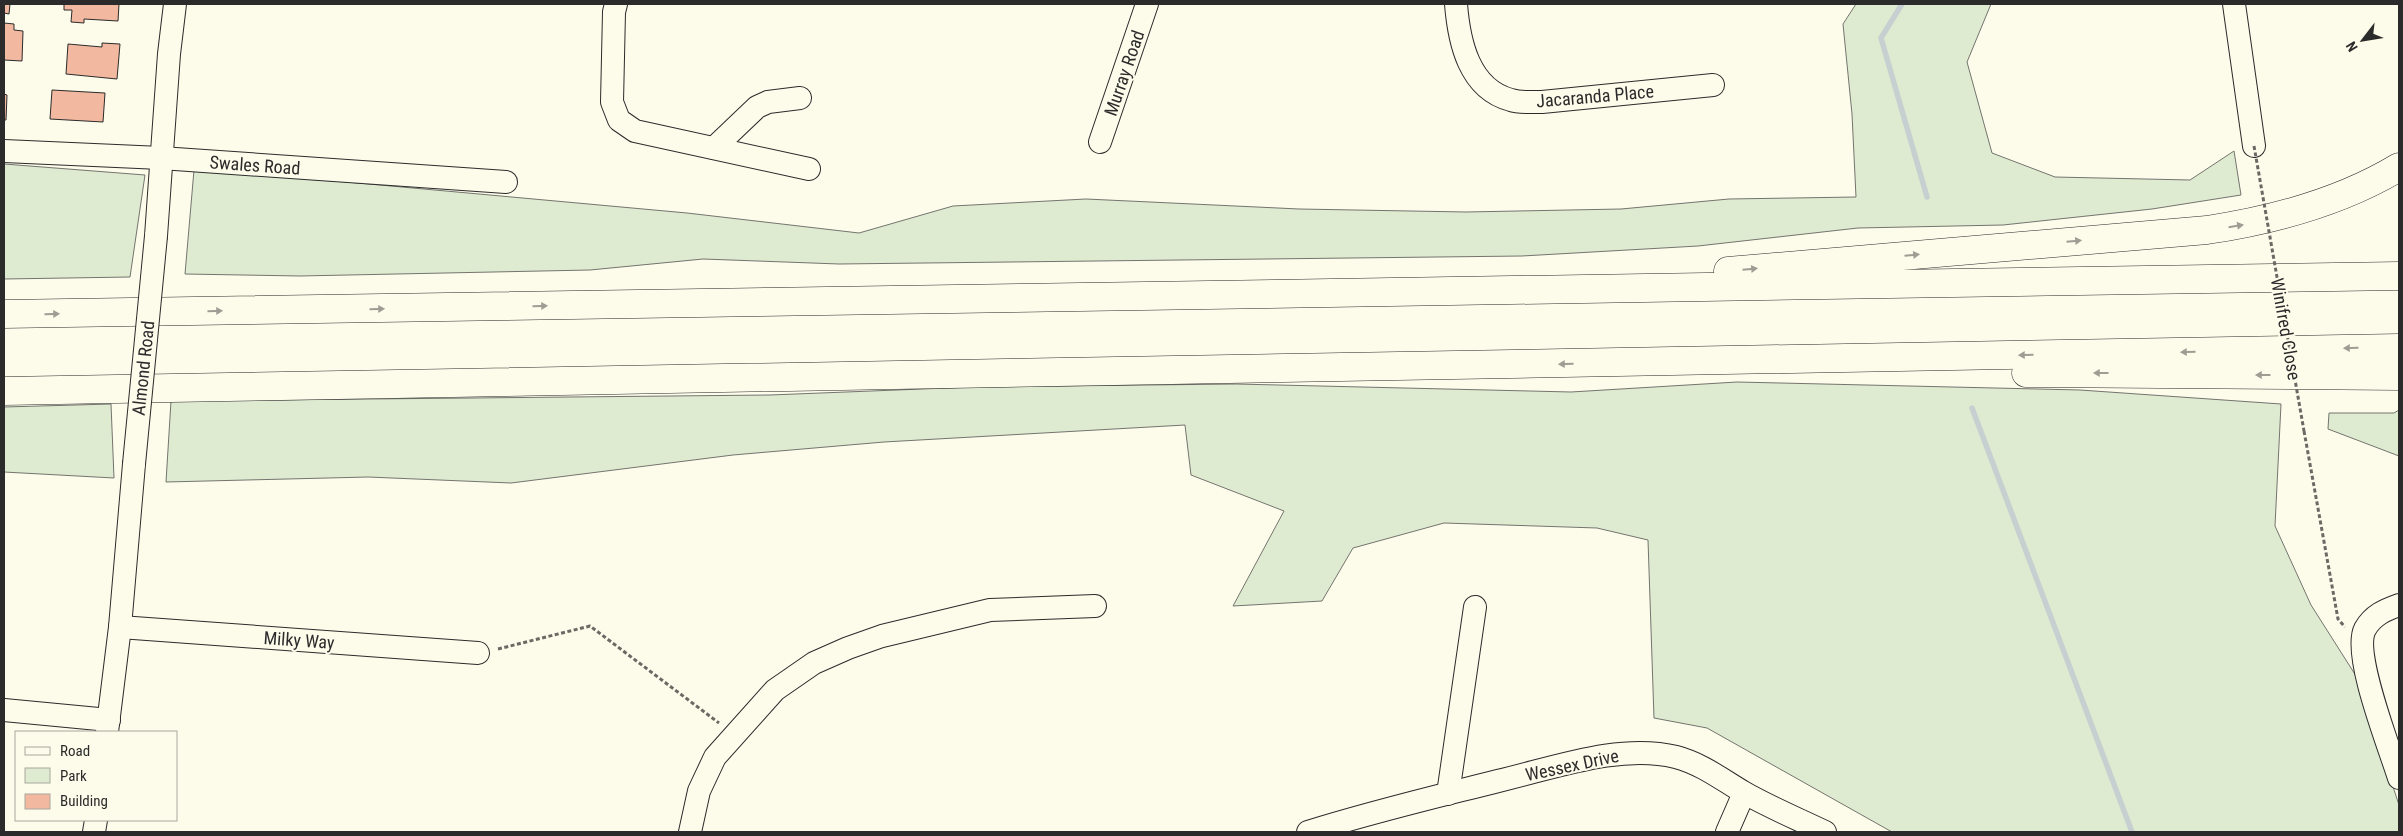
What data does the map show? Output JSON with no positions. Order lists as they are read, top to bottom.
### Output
{
  "streets": {
    "street": [
      "Murray Road",
      "Jacaranda Place",
      "Swales Road",
      "Almond Road",
      "Milky Way",
      "Wessex Drive"
    ],
    "path": ["Winifred Close"]
  },
  "crossings": [
    ["Swales Road", "Almond Road"],
    ["Almond Road", "Milky Way"]
  ],
  "legend": ["Road", "Park", "Building"],
  "north": "bottom left"
}
